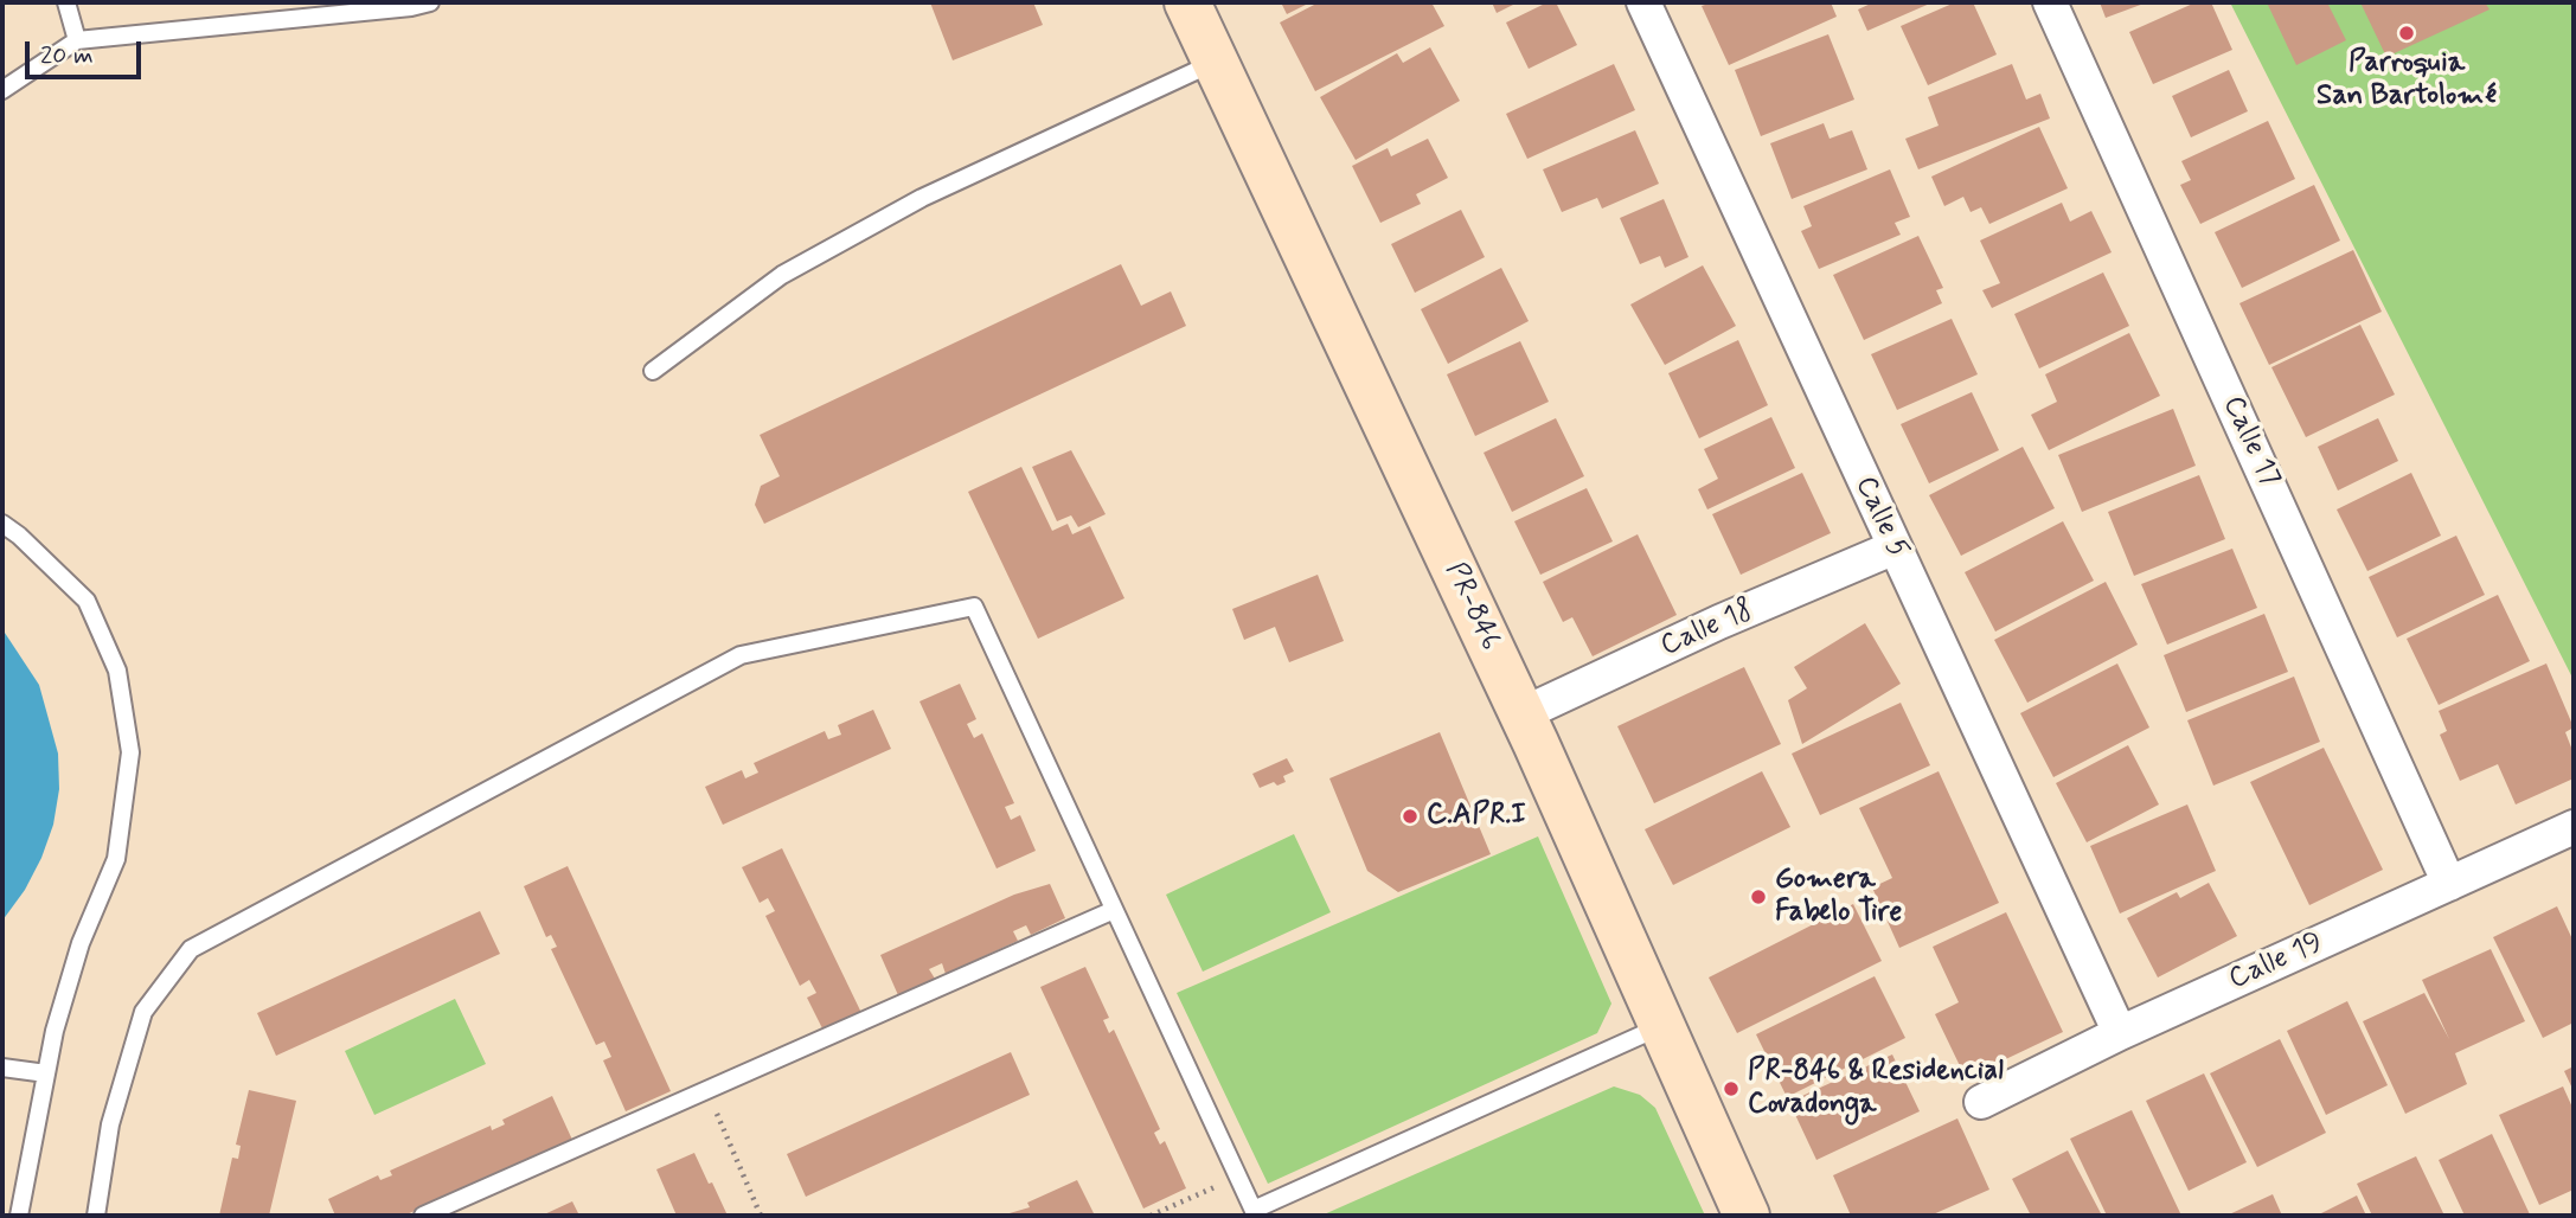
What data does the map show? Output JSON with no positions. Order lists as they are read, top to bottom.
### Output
{
  "streets": {
    "street": [
      "Calle 17",
      "Calle 5",
      "PR-846",
      "Calle 18",
      "Calle 19"
    ]
  },
  "crossings": [
    ["Calle 17", "Calle 19"],
    ["Calle 5", "Calle 18"],
    ["Calle 5", "Calle 19"],
    ["PR-846", "Calle 18"]
  ],
  "places": [
    "Parroquia San Bartolomé",
    "C.APR.I",
    "Gomera Fabelo Tire",
    "PR-846 & Residencial Covadonga"
  ],
  "scale_bar": "20 m"
}
